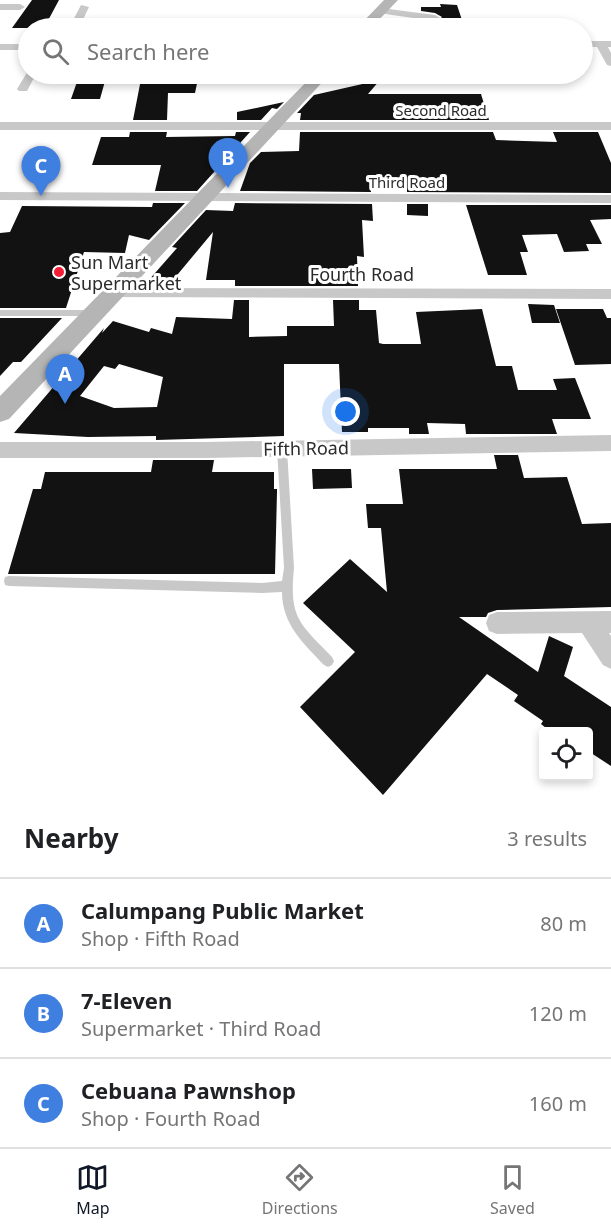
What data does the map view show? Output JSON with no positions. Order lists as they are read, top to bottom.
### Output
{
  "streets": {
    "street": [
      "Second Road",
      "Third Road",
      "Fourth Road",
      "Fifth Road"
    ]
  },
  "places": ["Sun Mart Supermarket"],
  "page": {
    "search": "Search here",
    "pins": ["B", "C", "A"],
    "heading": ["Nearby", "3 results"],
    "list": [
      {
        "mark": "A",
        "name": "Calumpang Public Market",
        "note": "Shop · Fifth Road",
        "value": "80 m"
      },
      {
        "mark": "B",
        "name": "7-Eleven",
        "note": "Supermarket · Third Road",
        "value": "120 m"
      },
      {
        "mark": "C",
        "name": "Cebuana Pawnshop",
        "note": "Shop · Fourth Road",
        "value": "160 m"
      }
    ],
    "nav": ["Map", "Directions", "Saved"]
  }
}
